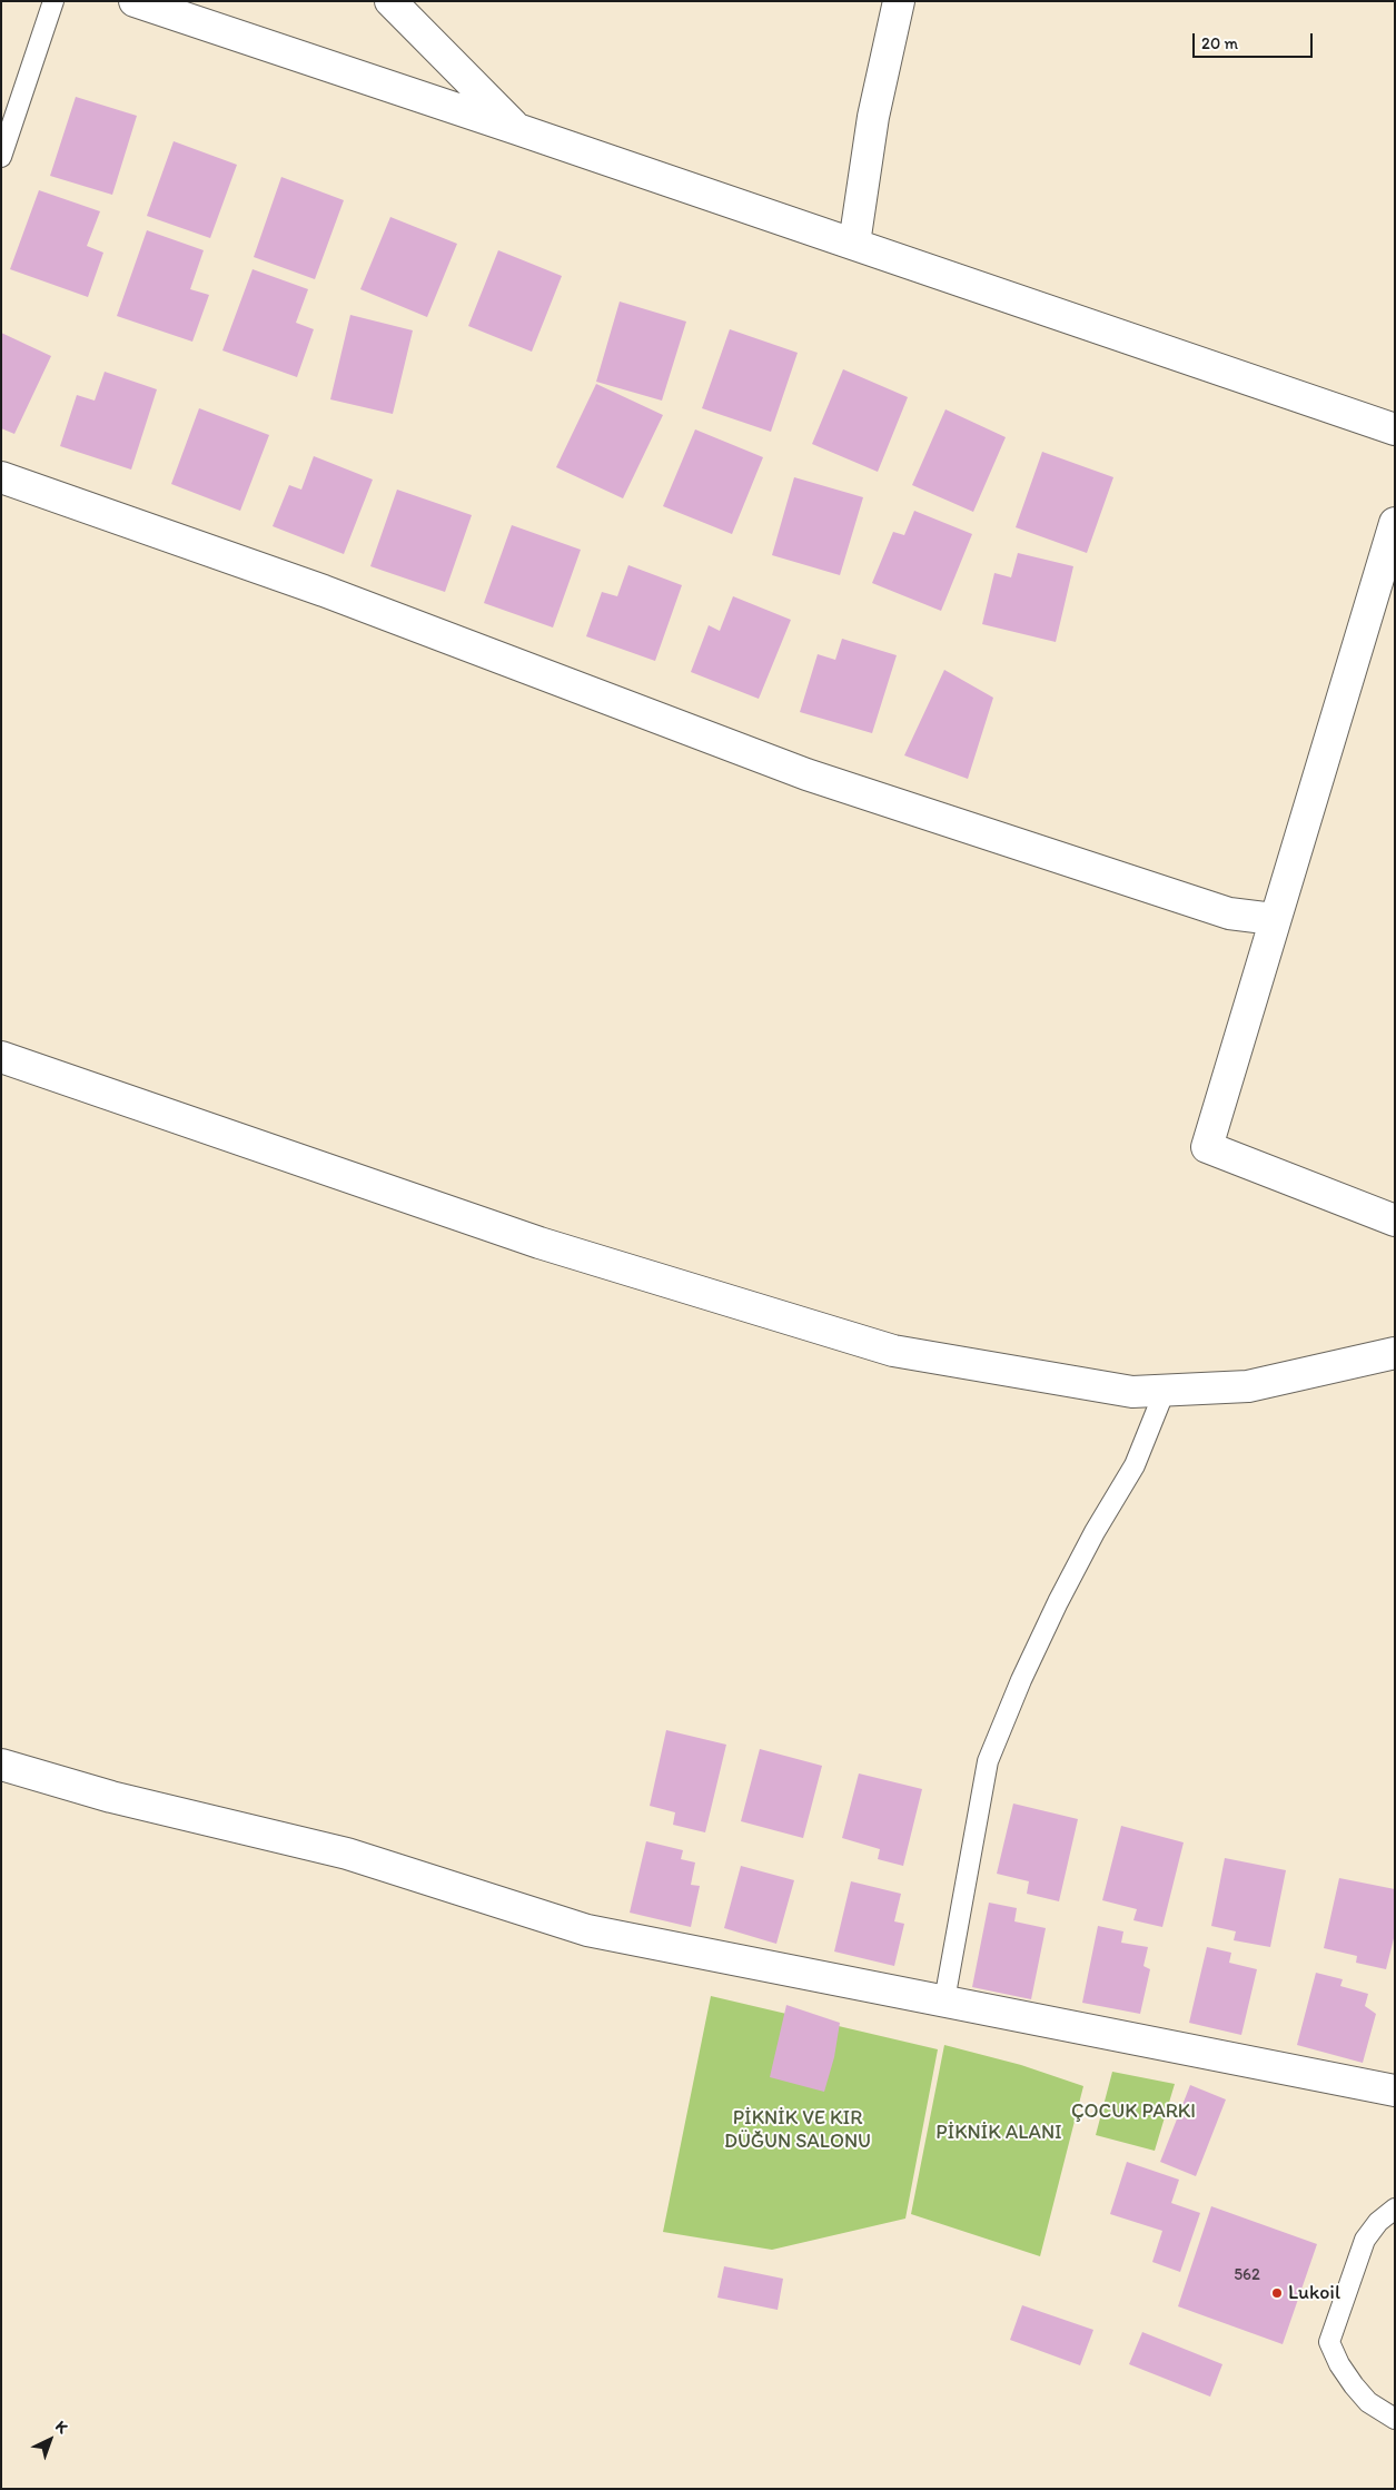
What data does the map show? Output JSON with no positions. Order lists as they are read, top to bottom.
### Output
{
  "parks": ["ÇOCUK PARKI", "PİKNİK VE KIR DÜĞUN SALONU", "PİKNİK ALANI"],
  "places": ["Lukoil"],
  "house_numbers": ["562"],
  "scale_bar": "20 m",
  "north": "top right"
}
